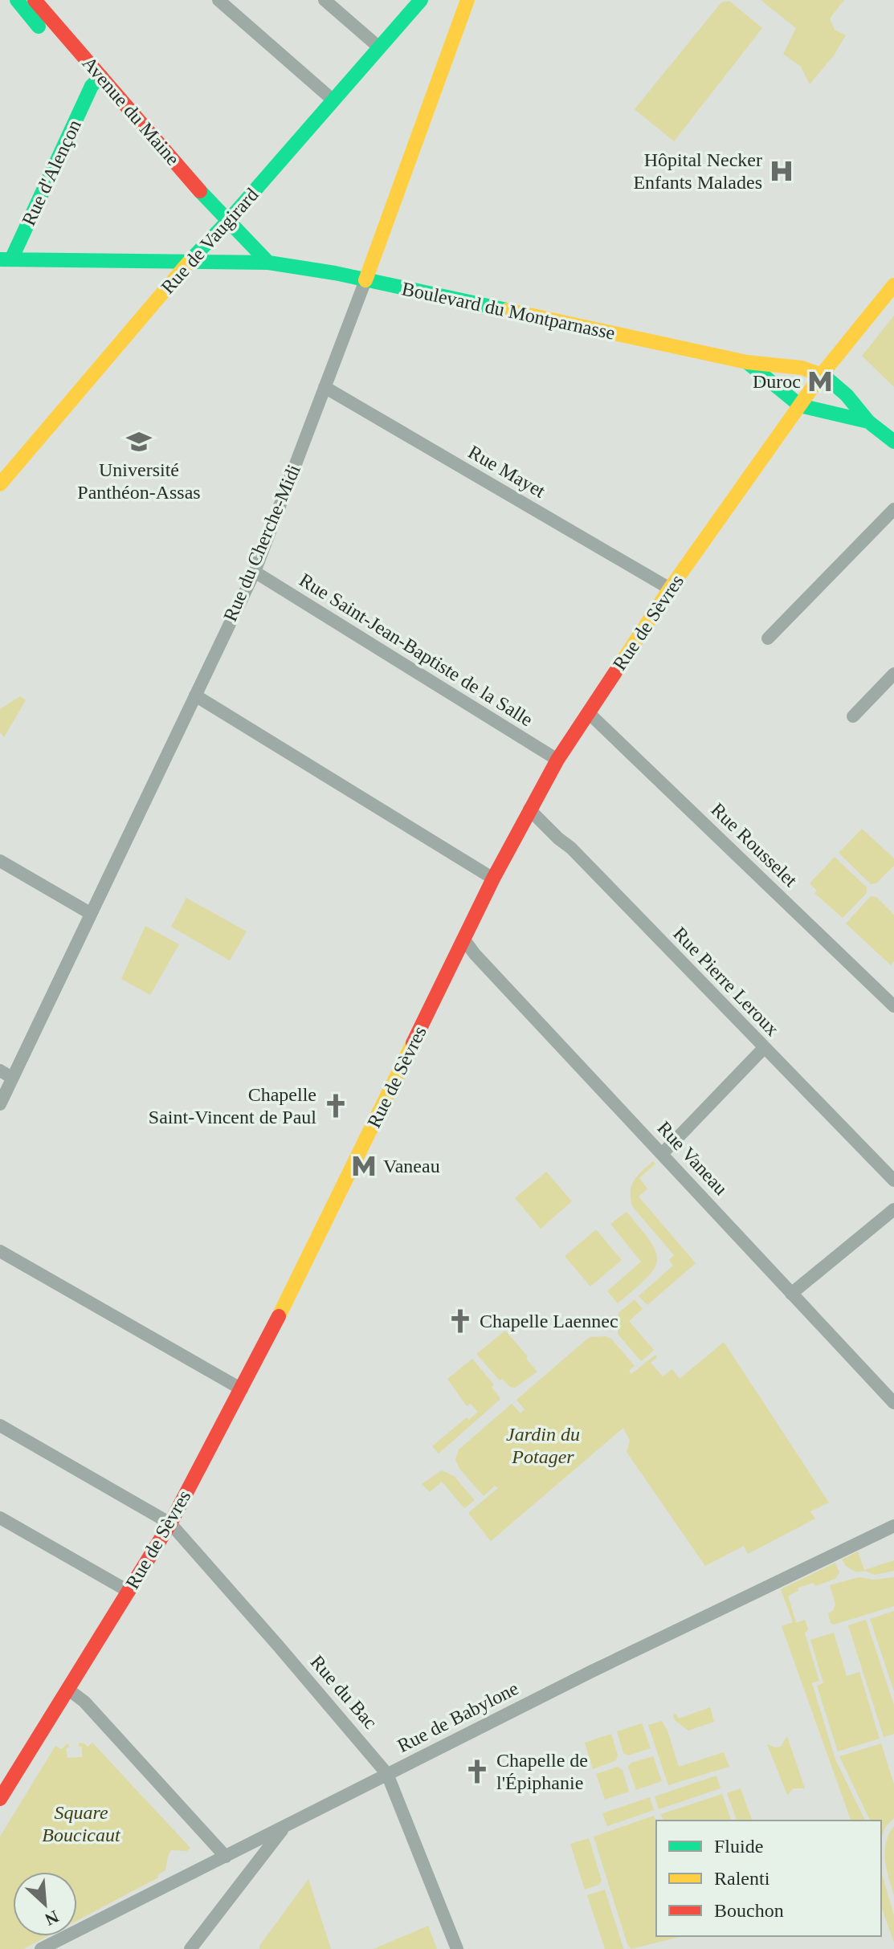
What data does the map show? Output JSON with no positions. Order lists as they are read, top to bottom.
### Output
{
  "streets": {
    "main road": [
      "Avenue du Maine",
      "Rue d'Alençon",
      "Rue de Vaugirard",
      "Boulevard du Montparnasse",
      "Rue du Cherche-Midi",
      "Rue de Sèvres"
    ],
    "street": [
      "Rue Mayet",
      "Rue Saint-Jean-Baptiste de la Salle",
      "Rue Rousselet",
      "Rue Pierre Leroux",
      "Rue Vaneau",
      "Rue du Bac",
      "Rue de Babylone"
    ]
  },
  "crossings": [
    ["Avenue du Maine", "Rue d'Alençon"],
    ["Avenue du Maine", "Rue de Vaugirard"],
    ["Rue d'Alençon", "Boulevard du Montparnasse"],
    ["Rue de Vaugirard", "Boulevard du Montparnasse"],
    ["Boulevard du Montparnasse", "Rue du Cherche-Midi"],
    ["Boulevard du Montparnasse", "Rue de Sèvres"],
    ["Rue Mayet", "Rue du Cherche-Midi"],
    ["Rue Mayet", "Rue de Sèvres"],
    ["Rue du Cherche-Midi", "Rue Saint-Jean-Baptiste de la Salle"],
    ["Rue de Sèvres", "Rue Saint-Jean-Baptiste de la Salle"],
    ["Rue de Sèvres", "Rue Rousselet"],
    ["Rue de Sèvres", "Rue Pierre Leroux"],
    ["Rue de Sèvres", "Rue Vaneau"],
    ["Rue de Sèvres", "Rue du Bac"],
    ["Rue du Bac", "Rue de Babylone"]
  ],
  "parks": ["Jardin du Potager", "Square Boucicaut"],
  "places": {
    "hospital": ["Hôpital Necker Enfants Malades"],
    "metro station": ["Duroc", "Vaneau"],
    "school or university": ["Université Panthéon-Assas"],
    "church": ["Chapelle Saint-Vincent de Paul", "Chapelle Laennec", "Chapelle de l'Épiphanie"]
  },
  "legend": ["Fluide", "Ralenti", "Bouchon"],
  "north": "bottom right"
}
